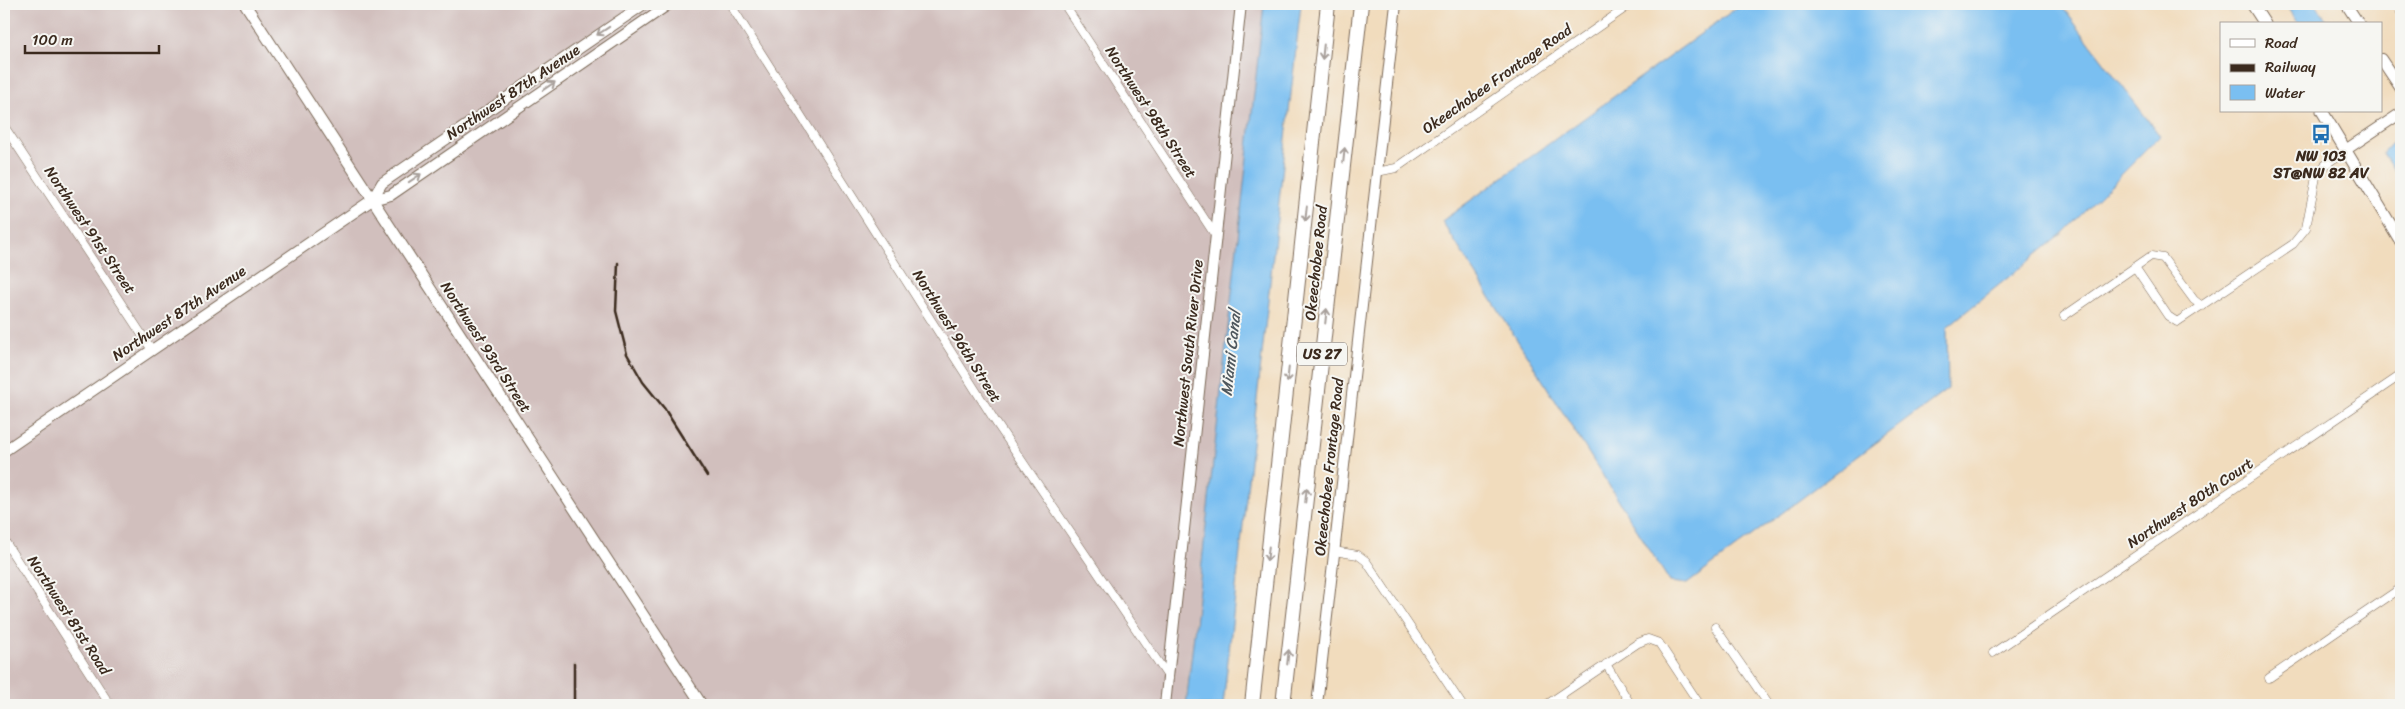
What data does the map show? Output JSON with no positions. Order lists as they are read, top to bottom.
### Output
{
  "streets": {
    "highway": ["Okeechobee Road", "US 27"],
    "street": [
      "Okeechobee Frontage Road",
      "Northwest 87th Avenue",
      "Northwest 98th Street",
      "Northwest 91st Street",
      "Northwest 96th Street",
      "Northwest 93rd Street",
      "Northwest South River Drive",
      "Northwest 80th Court",
      "Northwest 81st Road"
    ]
  },
  "crossings": [
    ["Northwest 87th Avenue", "Northwest 91st Street"],
    ["Northwest 87th Avenue", "Northwest 93rd Street"],
    ["Northwest 98th Street", "Northwest South River Drive"],
    ["Northwest 96th Street", "Northwest South River Drive"]
  ],
  "water": ["Miami Canal"],
  "places": {
    "bus stop": ["NW 103 ST@NW 82 AV"]
  },
  "legend": ["Road", "Railway", "Water"],
  "scale_bar": "100 m"
}
